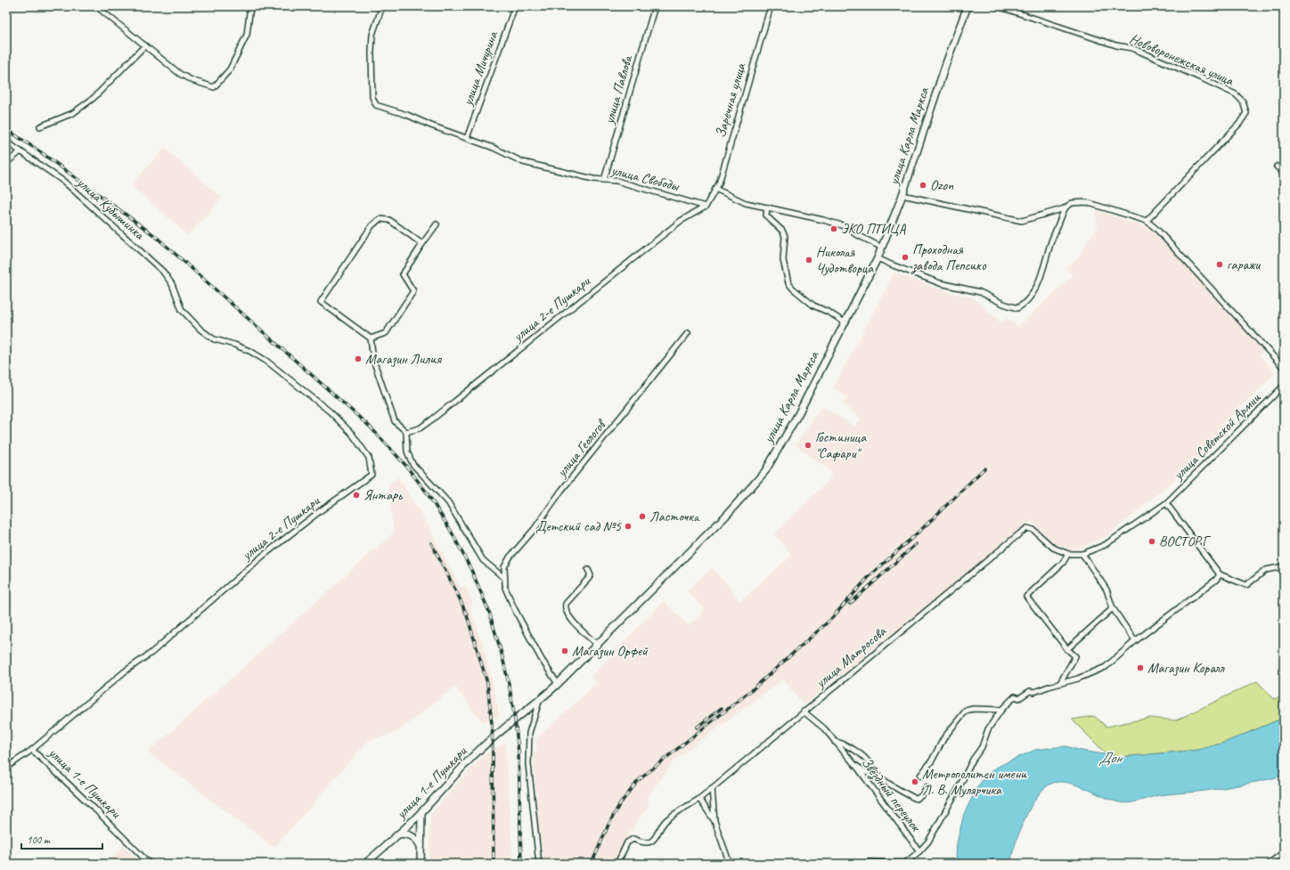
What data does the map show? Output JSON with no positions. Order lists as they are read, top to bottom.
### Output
{
  "streets": {
    "main road": ["улица Карла Маркса", "улица 1-е Пушкари"],
    "street": [
      "Нововоронежская улица",
      "улица Мичурина",
      "улица Павлова",
      "Заречная улица",
      "улица Свободы",
      "улица Кубышинка",
      "улица 2-е Пушкари",
      "улица Советской Армии",
      "улица Геологов",
      "улица Матросова",
      "Звёздный переулок"
    ]
  },
  "crossings": [
    ["улица Мичурина", "улица Свободы"],
    ["улица Павлова", "улица Свободы"],
    ["Заречная улица", "улица Свободы"],
    ["Заречная улица", "улица 2-е Пушкари"],
    ["улица Карла Маркса", "улица Геологов"],
    ["улица Карла Маркса", "улица 1-е Пушкари"],
    ["улица Свободы", "улица 2-е Пушкари"],
    ["улица Кубышинка", "улица 2-е Пушкари"],
    ["улица 2-е Пушкари", "улица 1-е Пушкари"],
    ["улица Советской Армии", "улица Матросова"],
    ["улица Матросова", "Звёздный переулок"]
  ],
  "water": ["Дон"],
  "places": [
    "Ozon",
    "ЭКО ПТИЦА",
    "Проходная завода Пепсико",
    "Николая Чудотворца",
    "гаражи",
    "Магазин Лилия",
    "Гостиница \"Сафари\"",
    "Янтарь",
    "Ласточка",
    "Детский сад №5",
    "ВОСТОРГ",
    "Магазин Орфей",
    "Магазин Коралл",
    "Метрополитен имени Л. В. Мулярчика"
  ],
  "scale_bar": "100 m"
}
